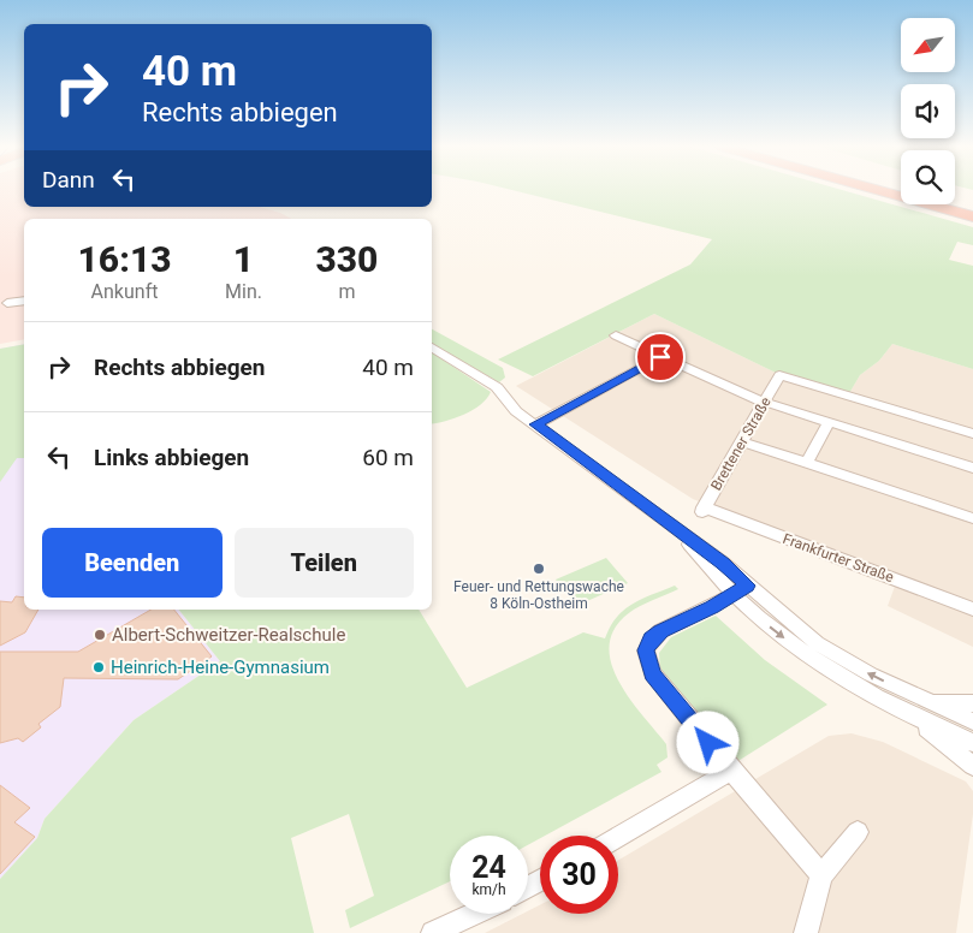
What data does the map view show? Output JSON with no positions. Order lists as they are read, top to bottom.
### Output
{
  "streets": {
    "street": ["Brettener Straße", "Frankfurter Straße"]
  },
  "crossings": [
    ["Brettener Straße", "Frankfurter Straße"]
  ],
  "places": ["Feuer- und Rettungswache 8 Köln-Ostheim", "Albert-Schweitzer-Realschule", "Heinrich-Heine-Gymnasium"],
  "north": "bottom left",
  "page": {
    "turn": ["40 m", "Rechts abbiegen"],
    "then": "Dann",
    "eta": [
      "16:13",
      "Ankunft",
      "1",
      "Min.",
      "330",
      "m"
    ],
    "list": [
      {
        "name": "Rechts abbiegen",
        "value": "40 m"
      },
      {
        "name": "Links abbiegen",
        "value": "60 m"
      }
    ],
    "buttons": ["Beenden", "Teilen"],
    "speed": "24 km/h",
    "limit": "30"
  }
}
